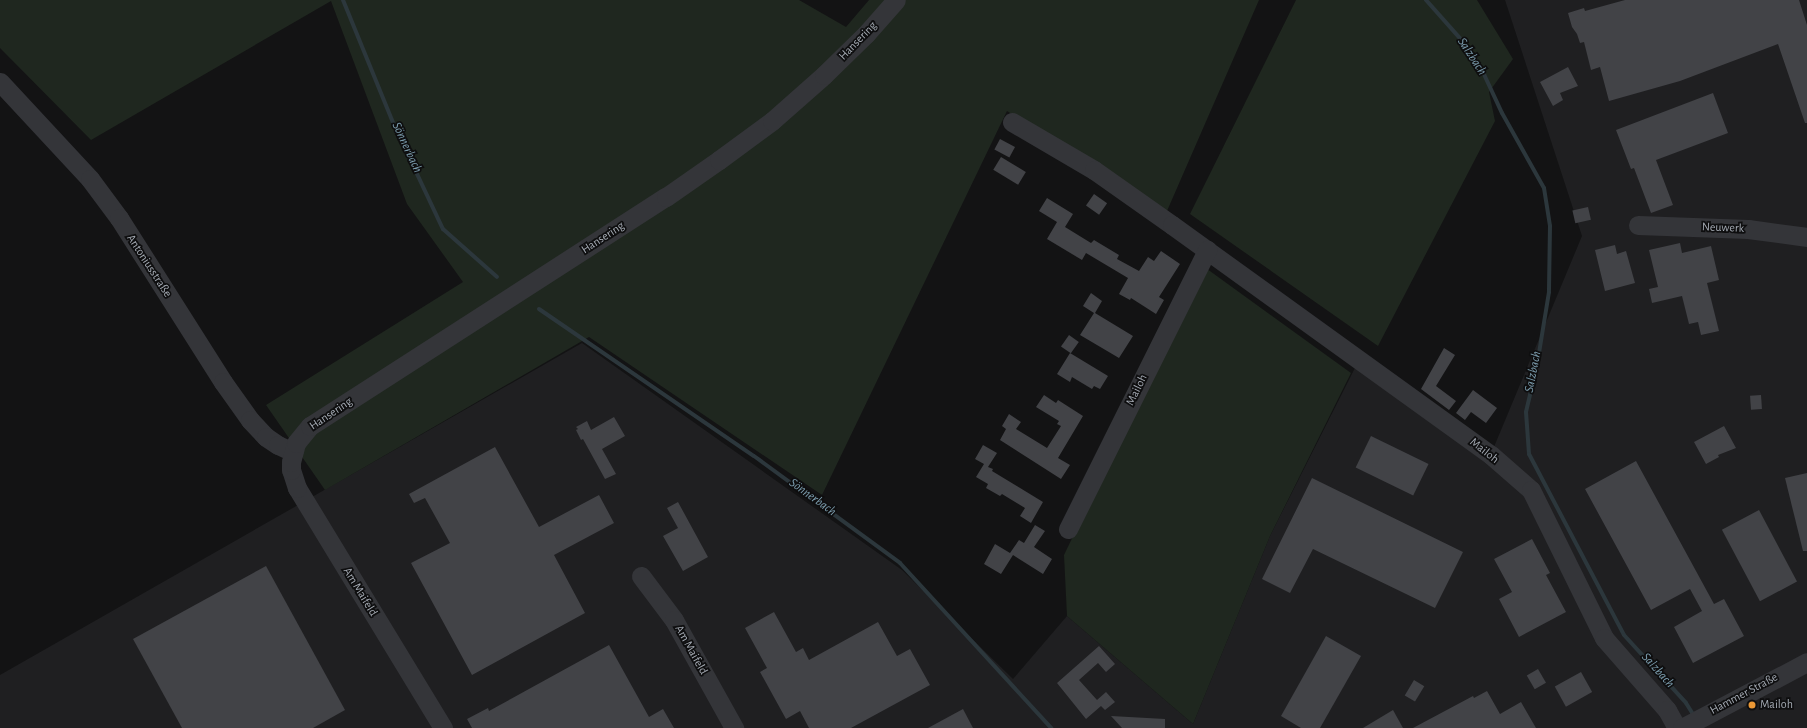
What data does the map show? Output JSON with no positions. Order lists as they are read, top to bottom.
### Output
{
  "streets": {
    "street": [
      "Hansering",
      "Neuwerk",
      "Antoniusstraße",
      "Mailoh",
      "Am Maifeld",
      "Hammer Straße"
    ]
  },
  "crossings": [
    ["Hansering", "Antoniusstraße"],
    ["Hansering", "Am Maifeld"],
    ["Antoniusstraße", "Am Maifeld"],
    ["Mailoh", "Hammer Straße"]
  ],
  "water": ["Salzbach", "Sönnerbach"],
  "places": ["Mailoh"]
}
